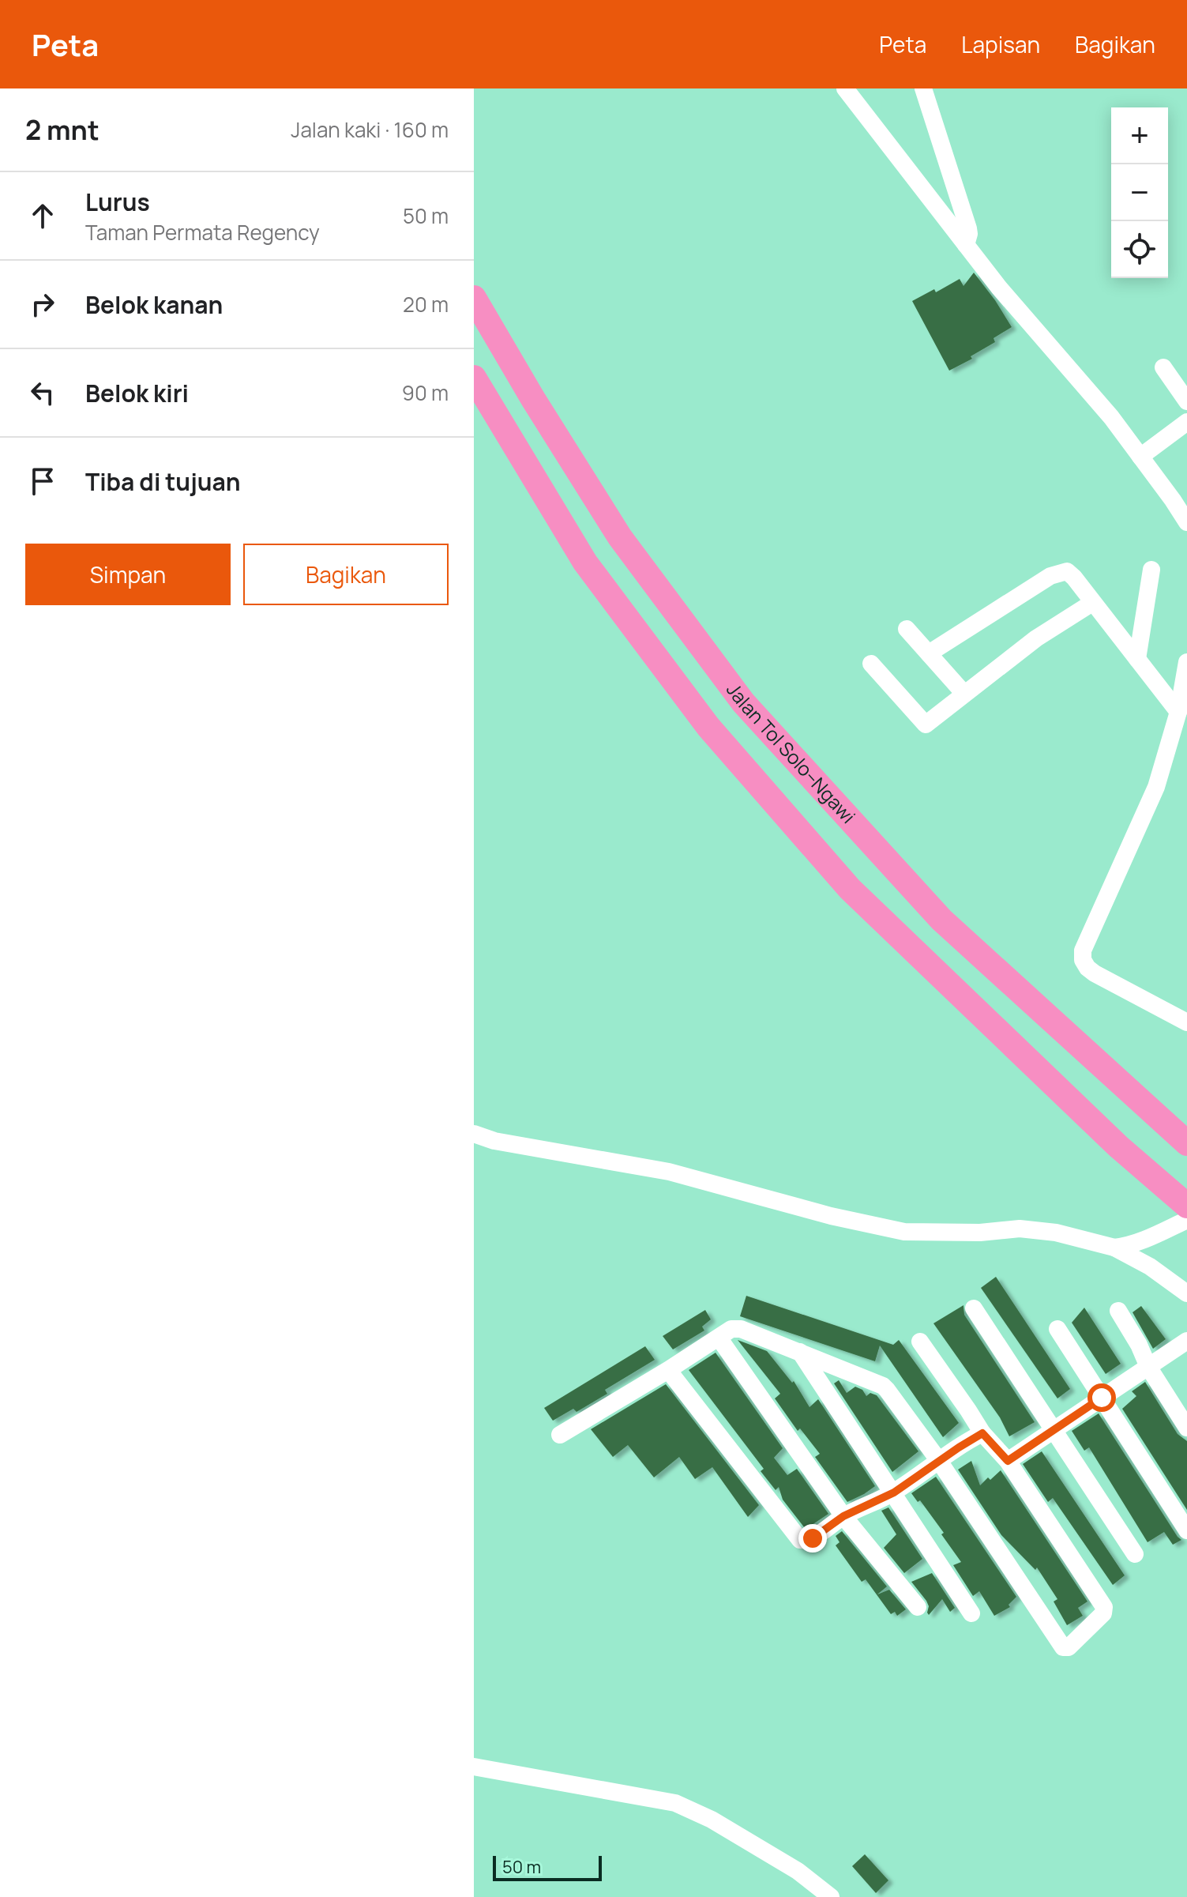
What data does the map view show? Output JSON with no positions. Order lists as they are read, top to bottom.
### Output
{
  "streets": {
    "highway": ["Jalan Tol Solo–Ngawi"]
  },
  "scale_bar": "50 m",
  "page": {
    "header": "Peta",
    "nav": ["Peta", "Lapisan", "Bagikan"],
    "heading": ["2 mnt", "Jalan kaki · 160 m"],
    "map_buttons": ["+", "−"],
    "list": [
      ["Lurus", "Taman Permata Regency", "50 m"],
      ["Belok kanan", "20 m"],
      ["Belok kiri", "90 m"],
      "Tiba di tujuan"
    ],
    "buttons": ["Simpan", "Bagikan"],
    "scale": "50 m"
  }
}
